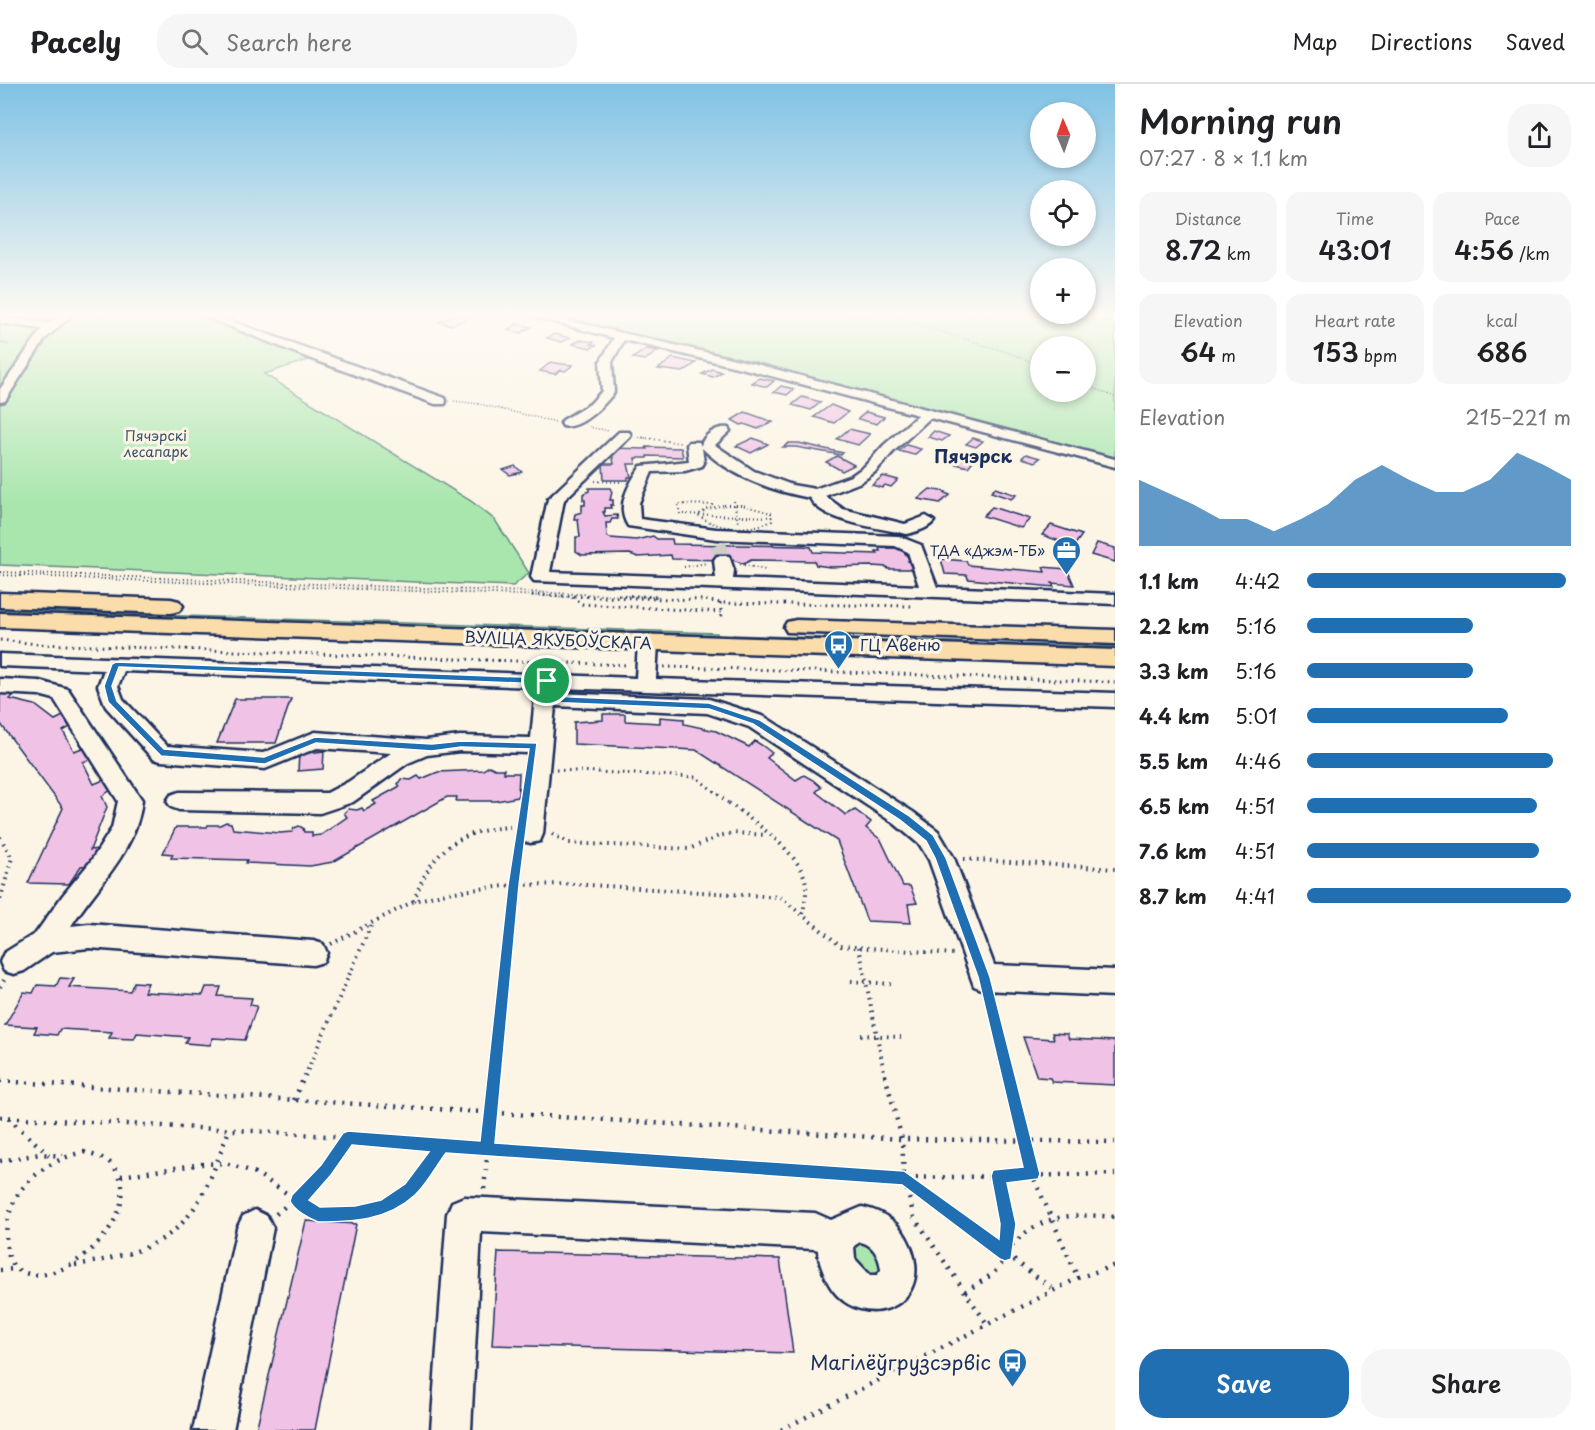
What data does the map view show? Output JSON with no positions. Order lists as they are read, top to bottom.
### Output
{
  "streets": {
    "main road": ["ВУЛІЦА ЯКУБОЎСКАГА"]
  },
  "districts": ["Пячэрск"],
  "parks": ["Пячэрскі лесапарк"],
  "places": {
    "office": ["ТДА «Джэм-ТБ»"],
    "bus stop": ["ГЦ Авеню", "Магілёўгрузсэрвіс"]
  },
  "north": "top",
  "page": {
    "header": "Pacely",
    "search": "Search here",
    "nav": ["Map", "Directions", "Saved"],
    "heading": ["Morning run", "07:27 · 8 × 1.1 km"],
    "map_buttons": ["+", "−"],
    "stats": [
      ["Distance", "8.72 km"],
      ["Time", "43:01"],
      ["Pace", "4:56 /km"],
      ["Elevation", "64 m"],
      ["Heart rate", "153 bpm"],
      ["kcal", "686"]
    ],
    "chart": ["Elevation", "215–221 m"],
    "list": [
      {
        "name": "1.1 km",
        "note": "4:42"
      },
      {
        "name": "2.2 km",
        "note": "5:16"
      },
      {
        "name": "3.3 km",
        "note": "5:16"
      },
      {
        "name": "4.4 km",
        "note": "5:01"
      },
      {
        "name": "5.5 km",
        "note": "4:46"
      },
      {
        "name": "6.5 km",
        "note": "4:51"
      },
      {
        "name": "7.6 km",
        "note": "4:51"
      },
      {
        "name": "8.7 km",
        "note": "4:41"
      }
    ],
    "buttons": ["Save", "Share"]
  }
}
